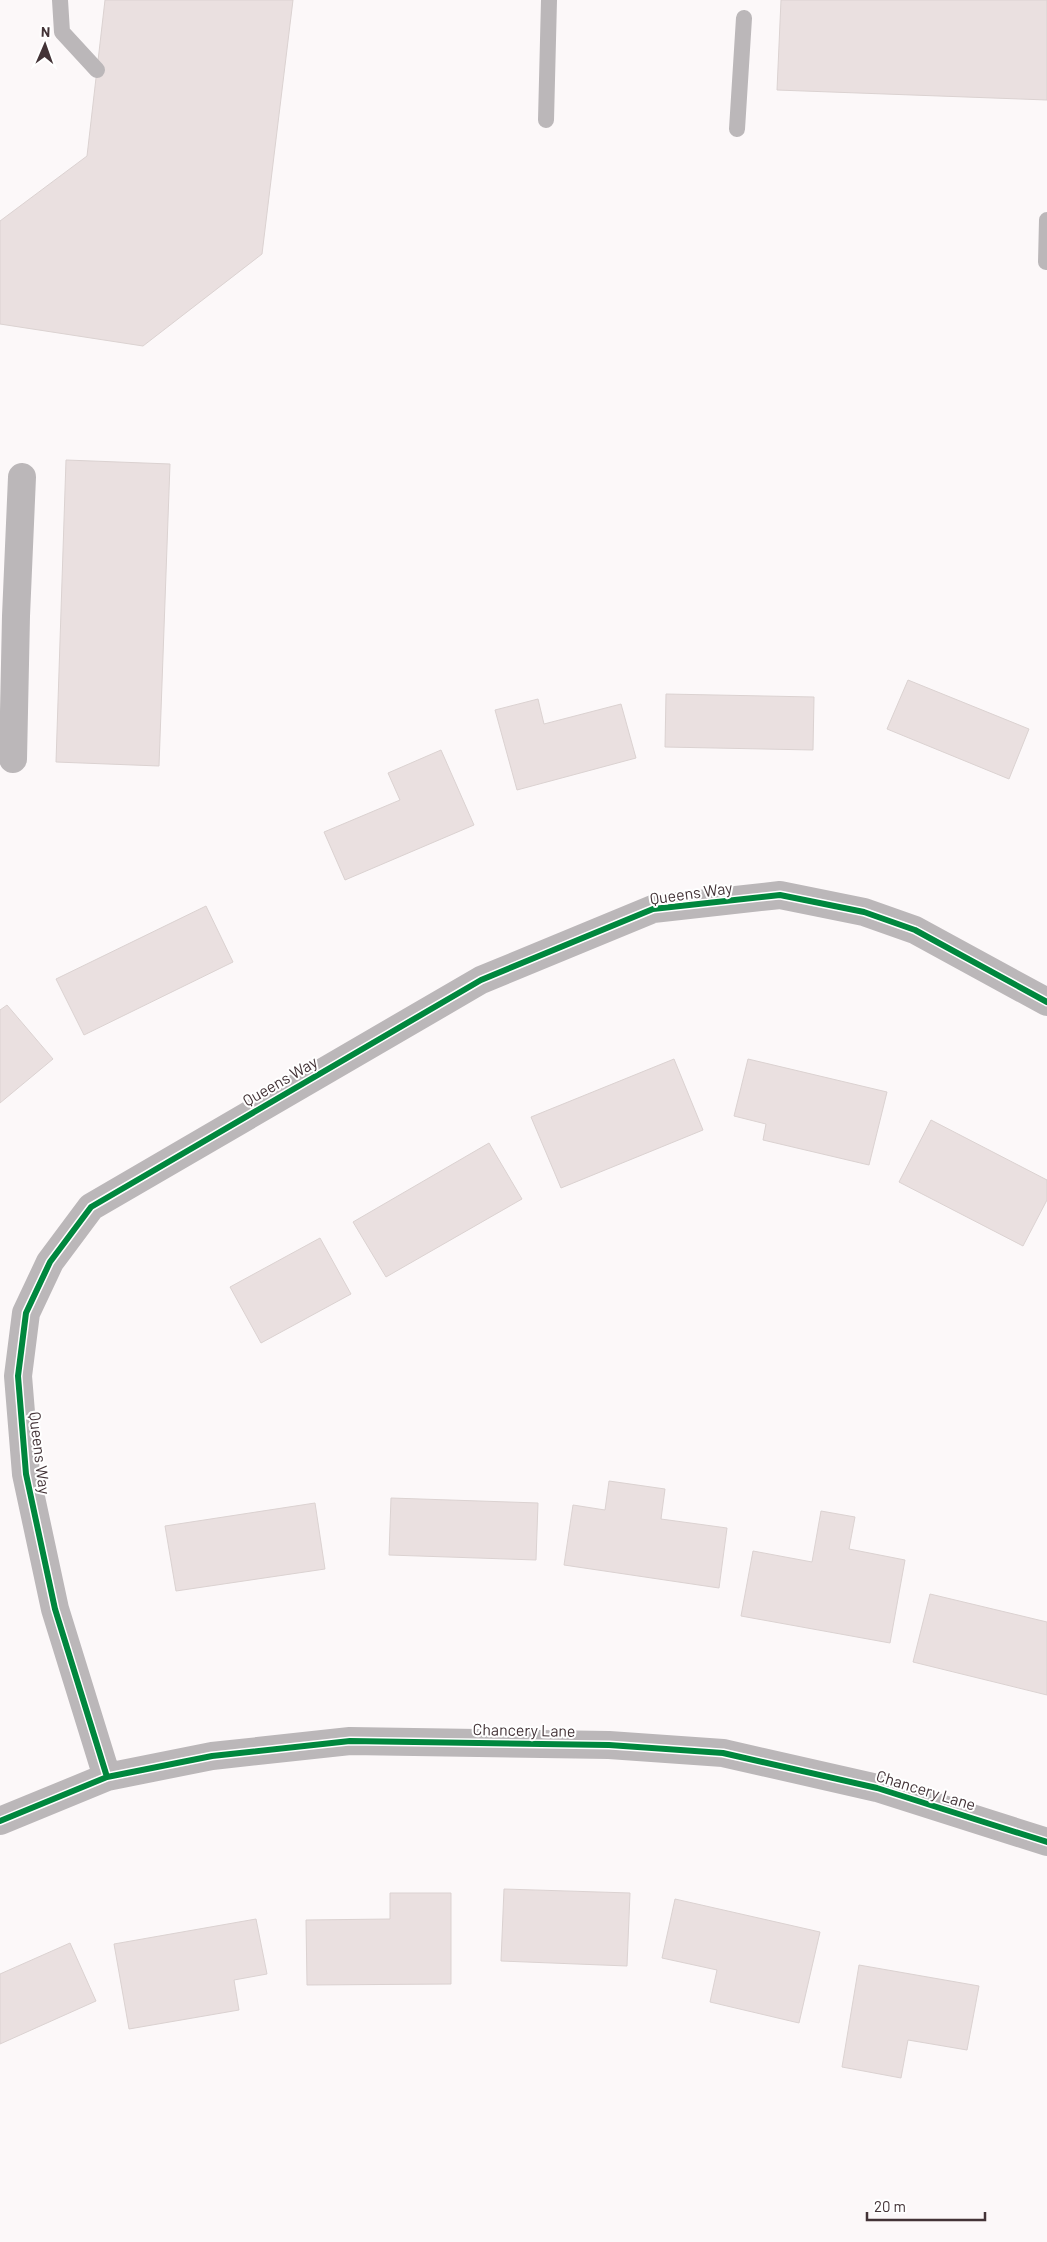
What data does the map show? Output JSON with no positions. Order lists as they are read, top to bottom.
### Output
{
  "streets": {
    "street": ["Queens Way", "Chancery Lane"]
  },
  "crossings": [
    ["Queens Way", "Chancery Lane"]
  ],
  "scale_bar": "20 m",
  "north": "top"
}
